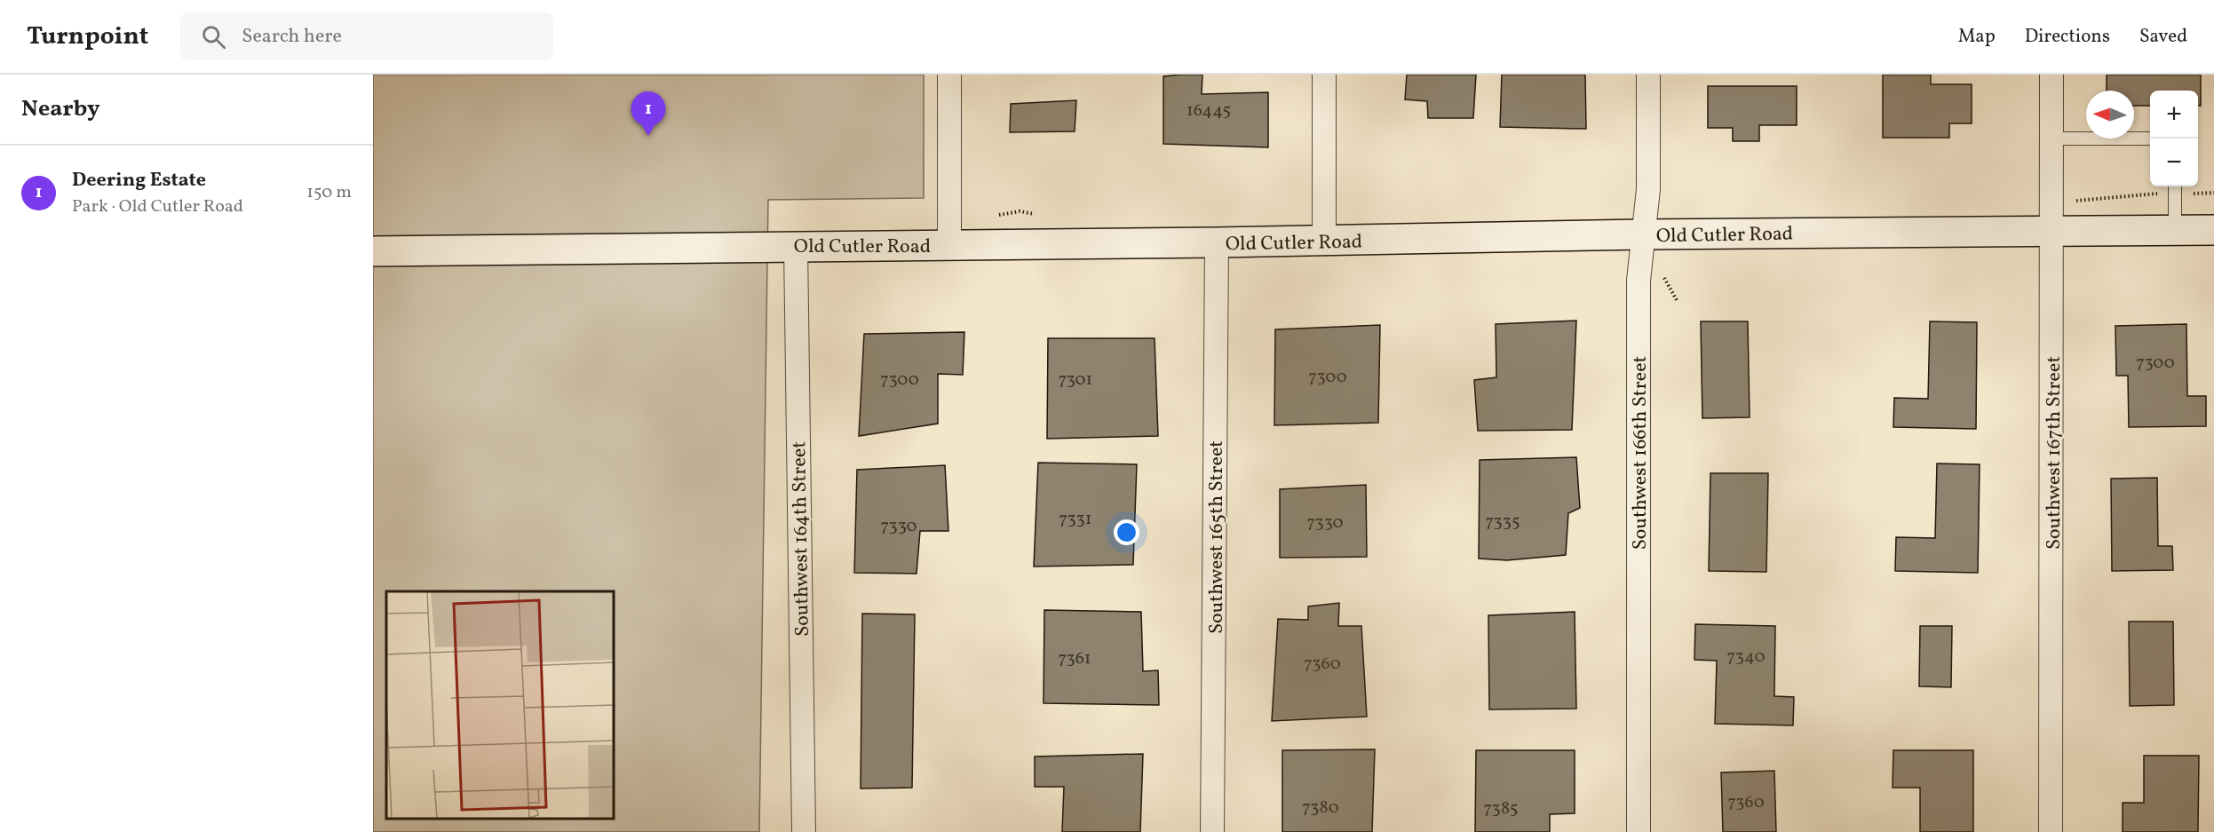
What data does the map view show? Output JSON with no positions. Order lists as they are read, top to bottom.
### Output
{
  "streets": {
    "main road": ["Old Cutler Road"],
    "street": [
      "Southwest 166th Street",
      "Southwest 167th Street",
      "Southwest 165th Street",
      "Southwest 164th Street"
    ]
  },
  "crossings": [
    ["Old Cutler Road", "Southwest 166th Street"],
    ["Old Cutler Road", "Southwest 167th Street"],
    ["Old Cutler Road", "Southwest 165th Street"],
    ["Old Cutler Road", "Southwest 164th Street"]
  ],
  "house_numbers": [
    "16445",
    "7300",
    "7300",
    "7300",
    "7301",
    "7331",
    "7335",
    "7330",
    "7330",
    "7340",
    "7361",
    "7360",
    "7360",
    "7380",
    "7385"
  ],
  "north": "left",
  "page": {
    "header": "Turnpoint",
    "search": "Search here",
    "nav": ["Map", "Directions", "Saved"],
    "heading": "Nearby",
    "map_buttons": ["+", "−"],
    "pins": "1",
    "list": [
      {
        "mark": "1",
        "name": "Deering Estate",
        "note": "Park · Old Cutler Road",
        "value": "150 m"
      }
    ]
  }
}
